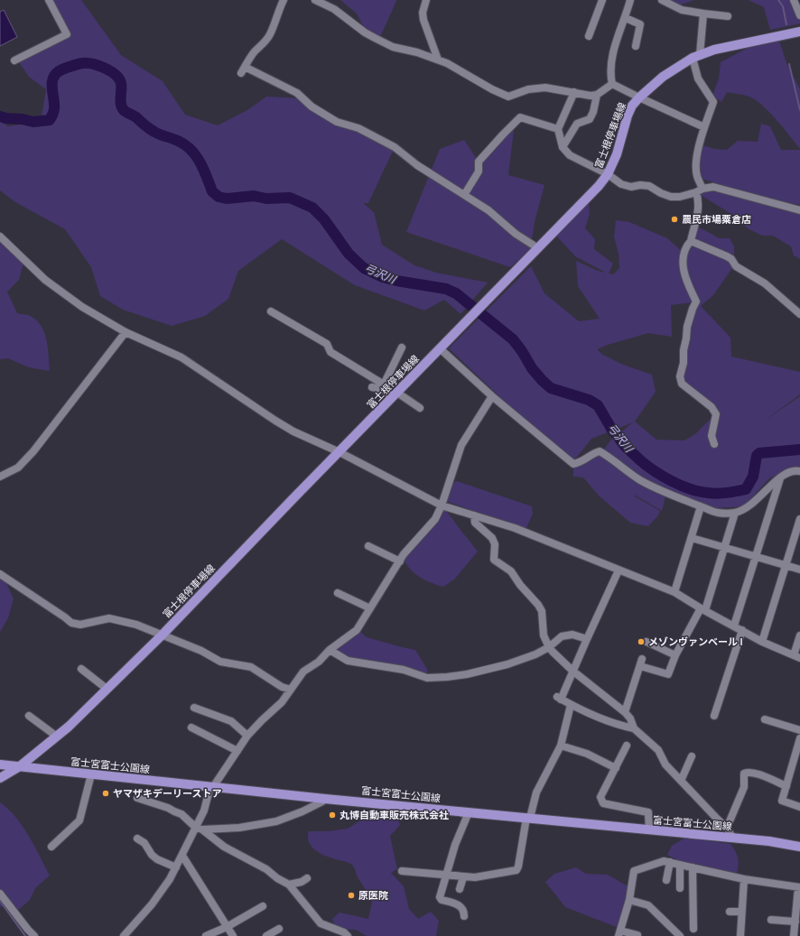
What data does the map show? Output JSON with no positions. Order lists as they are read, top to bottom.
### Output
{
  "streets": {
    "main road": ["富士根停車場線", "富士宮富士公園線"]
  },
  "crossings": [
    ["富士根停車場線", "富士宮富士公園線"]
  ],
  "water": ["弓沢川"],
  "places": [
    "農民市場粟倉店",
    "メゾンヴァンベール I",
    "ヤマザキデーリーストア",
    "丸博自動車販売株式会社",
    "原医院"
  ]
}
